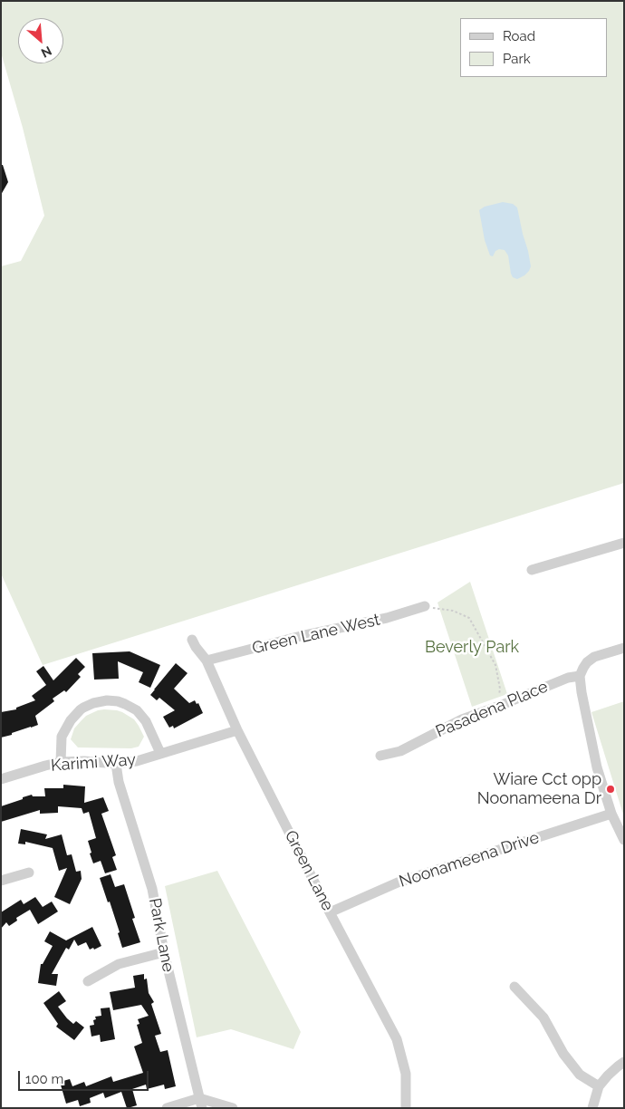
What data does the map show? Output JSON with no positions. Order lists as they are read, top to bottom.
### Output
{
  "streets": {
    "street": [
      "Green Lane West",
      "Pasadena Place",
      "Karimi Way",
      "Noonameena Drive",
      "Green Lane",
      "Park Lane"
    ]
  },
  "crossings": [
    ["Green Lane West", "Green Lane"],
    ["Karimi Way", "Green Lane"],
    ["Karimi Way", "Park Lane"],
    ["Noonameena Drive", "Green Lane"]
  ],
  "parks": ["Beverly Park"],
  "places": ["Wiare Cct opp Noonameena Dr"],
  "legend": ["Road", "Park"],
  "scale_bar": "100 m",
  "north": "bottom right"
}
